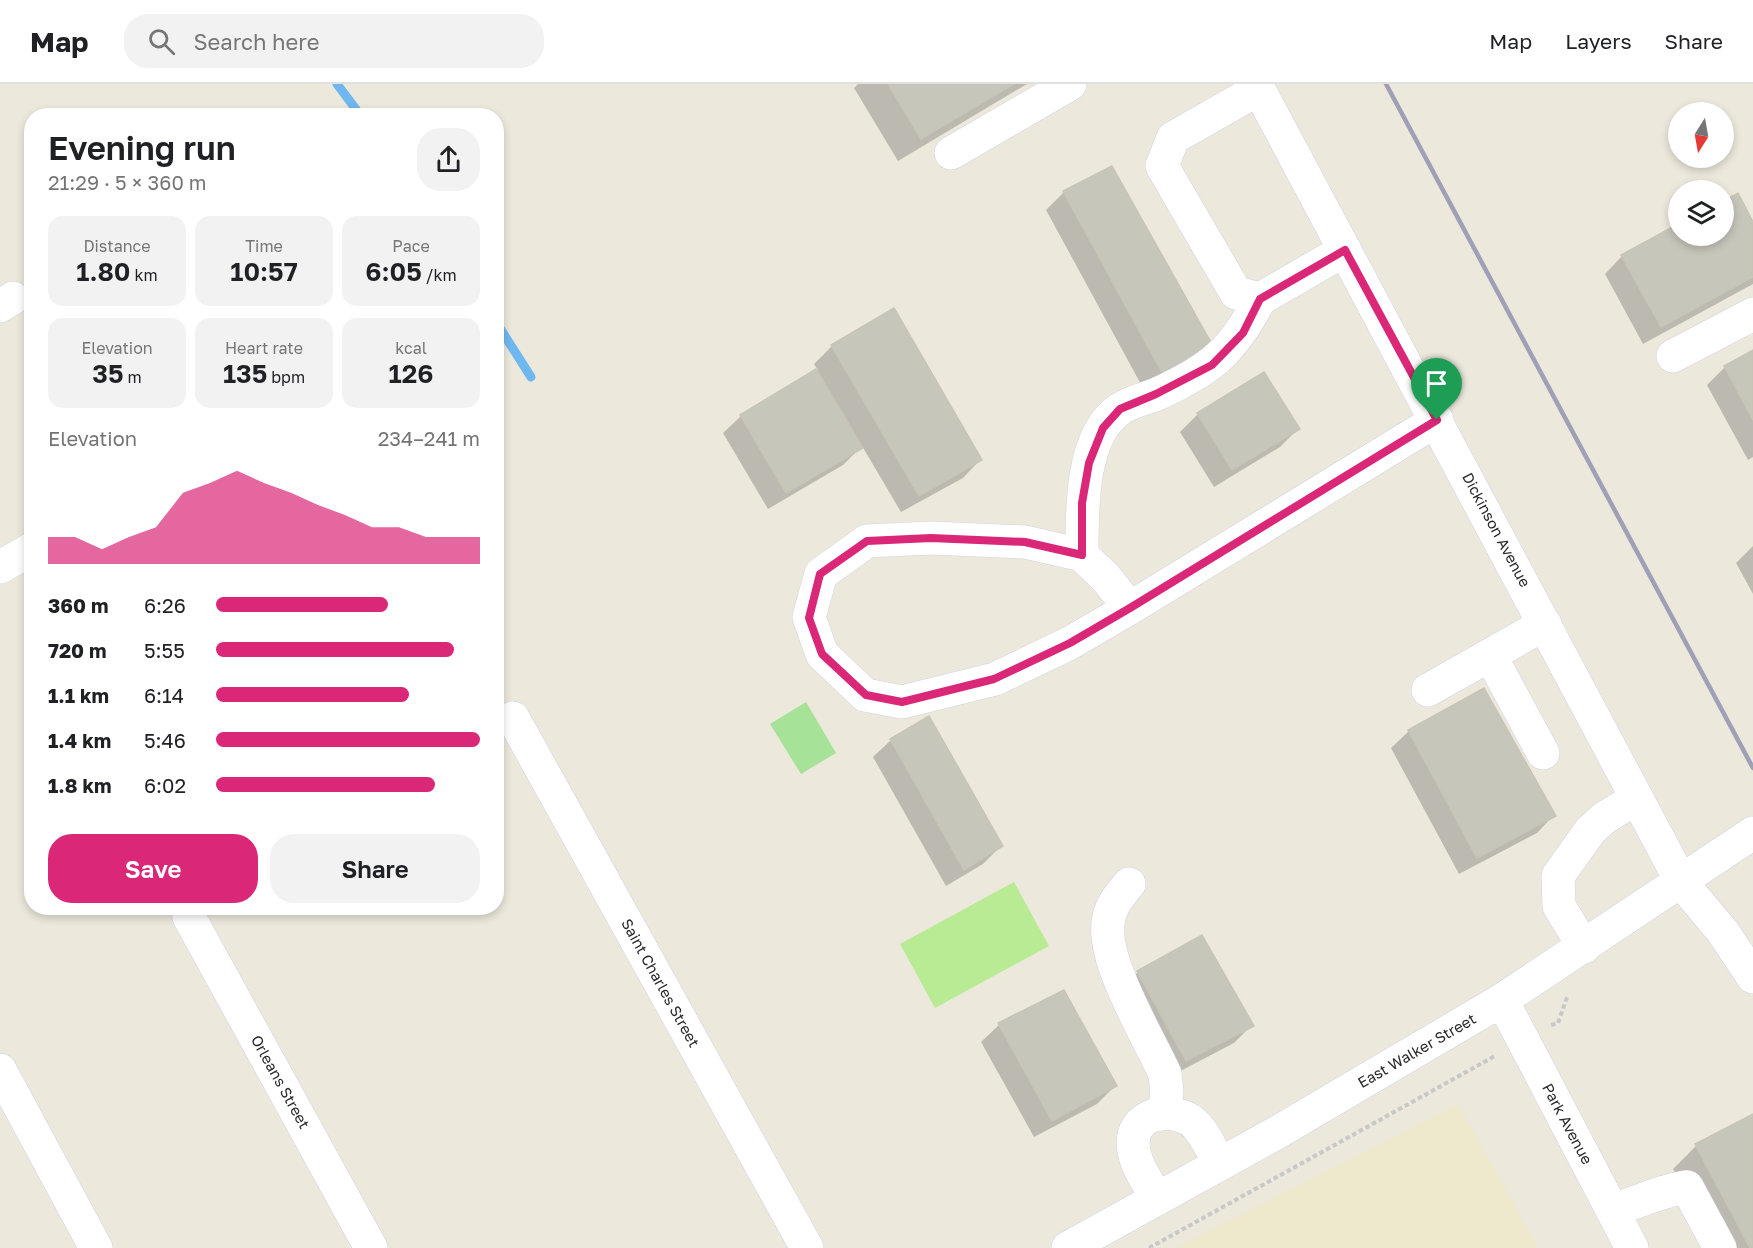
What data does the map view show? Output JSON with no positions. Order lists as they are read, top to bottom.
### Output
{
  "streets": {
    "street": [
      "Dickinson Avenue",
      "Saint Charles Street",
      "East Walker Street",
      "Orleans Street",
      "Park Avenue"
    ]
  },
  "crossings": [
    ["Dickinson Avenue", "East Walker Street"],
    ["East Walker Street", "Park Avenue"]
  ],
  "north": "bottom",
  "page": {
    "header": "Map",
    "search": "Search here",
    "nav": ["Map", "Layers", "Share"],
    "heading": ["Evening run", "21:29 · 5 × 360 m"],
    "stats": [
      ["Distance", "1.80 km"],
      ["Time", "10:57"],
      ["Pace", "6:05 /km"],
      ["Elevation", "35 m"],
      ["Heart rate", "135 bpm"],
      ["kcal", "126"]
    ],
    "chart": ["Elevation", "234–241 m"],
    "list": [
      {
        "name": "360 m",
        "note": "6:26"
      },
      {
        "name": "720 m",
        "note": "5:55"
      },
      {
        "name": "1.1 km",
        "note": "6:14"
      },
      {
        "name": "1.4 km",
        "note": "5:46"
      },
      {
        "name": "1.8 km",
        "note": "6:02"
      }
    ],
    "buttons": ["Save", "Share"]
  }
}
